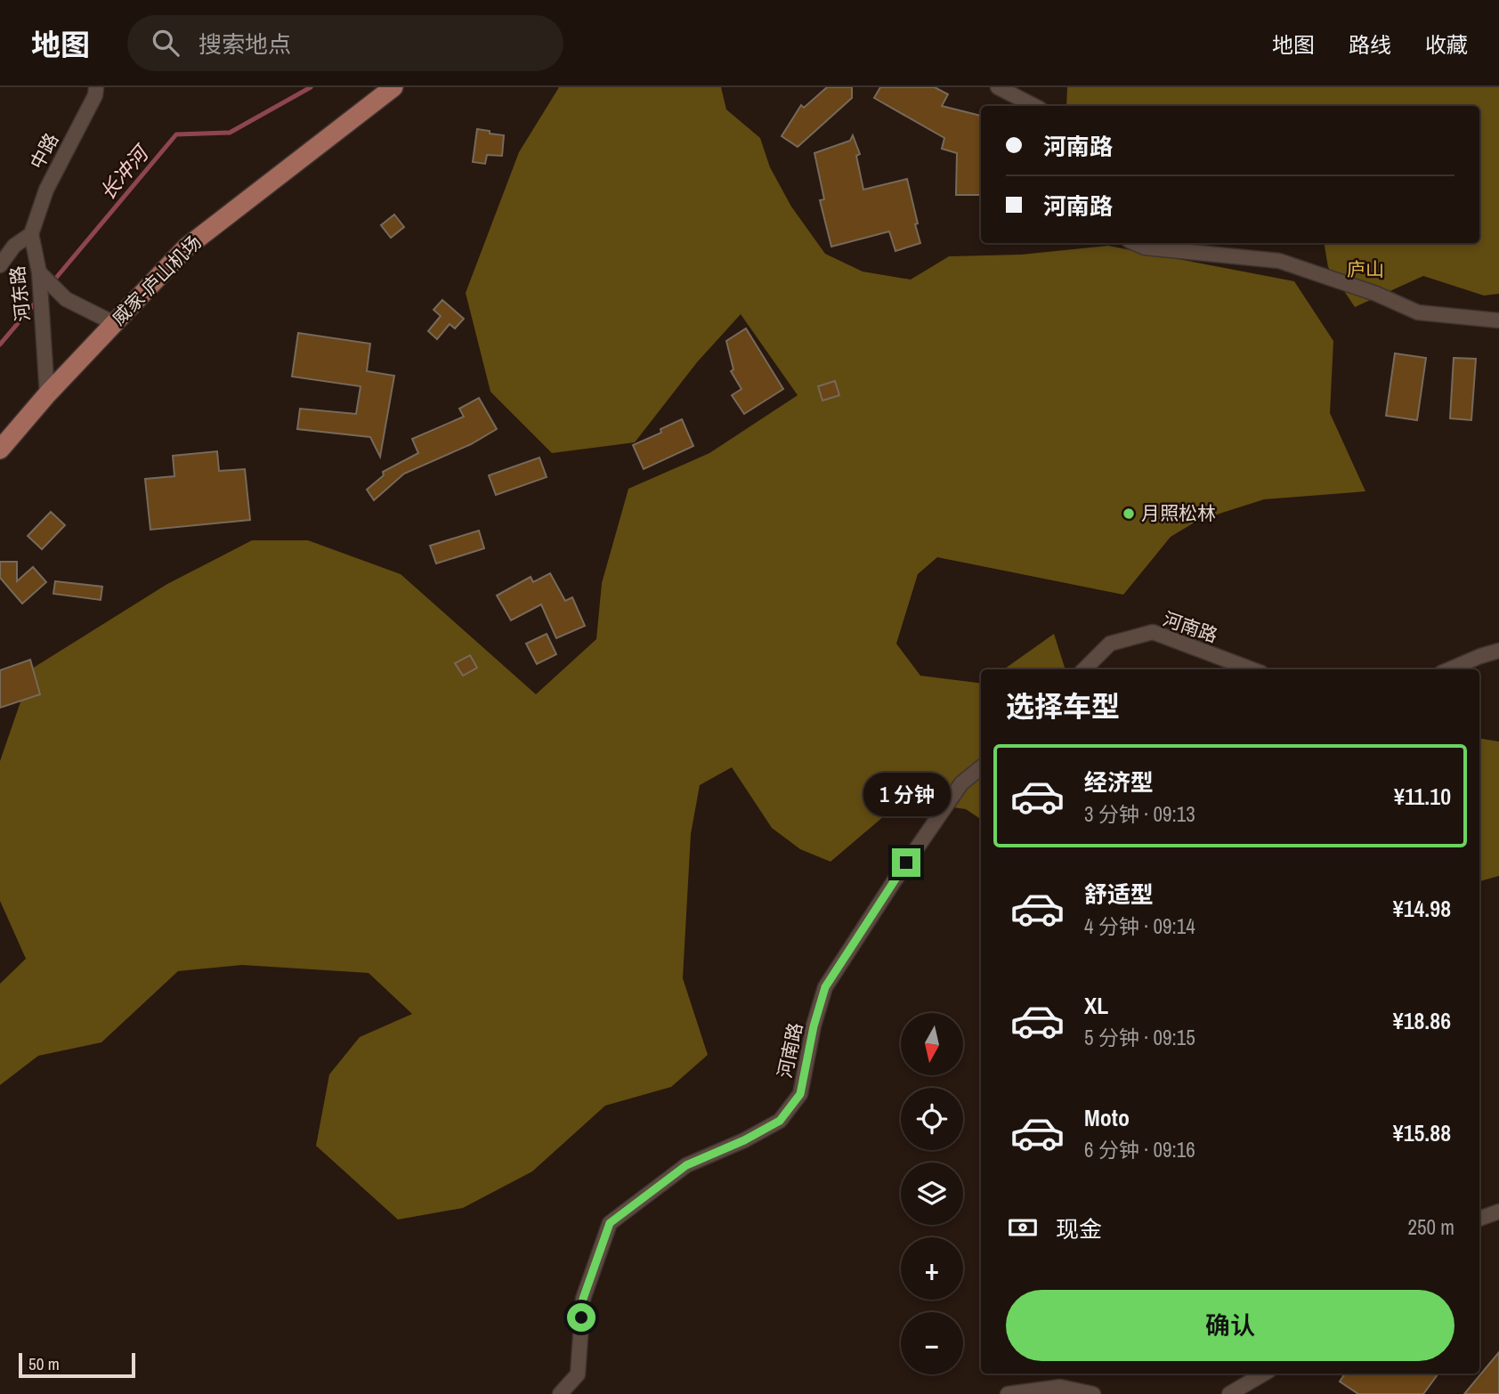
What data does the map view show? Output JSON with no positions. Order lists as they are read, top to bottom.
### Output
{
  "streets": {
    "main road": ["威家-庐山机场"],
    "street": ["中路", "河东路", "河南路"]
  },
  "crossings": [
    ["中路", "河东路"],
    ["威家-庐山机场", "河东路"]
  ],
  "water": ["长冲河"],
  "parks": ["庐山"],
  "places": ["月照松林"],
  "scale_bar": "50 m",
  "north": "bottom",
  "page": {
    "header": "地图",
    "search": "搜索地点",
    "nav": ["地图", "路线", "收藏"],
    "banner": ["河南路", "河南路"],
    "heading": "选择车型",
    "list": [
      {
        "name": "经济型",
        "note": "3 分钟 · 09:13",
        "value": "¥11.10"
      },
      {
        "name": "舒适型",
        "note": "4 分钟 · 09:14",
        "value": "¥14.98"
      },
      {
        "name": "XL",
        "note": "5 分钟 · 09:15",
        "value": "¥18.86"
      },
      {
        "name": "Moto",
        "note": "6 分钟 · 09:16",
        "value": "¥15.88"
      }
    ],
    "bubble": "1 分钟",
    "map_buttons": ["+", "−"],
    "pay": ["现金", "250 m"],
    "buttons": "确认",
    "scale": "50 m"
  }
}
